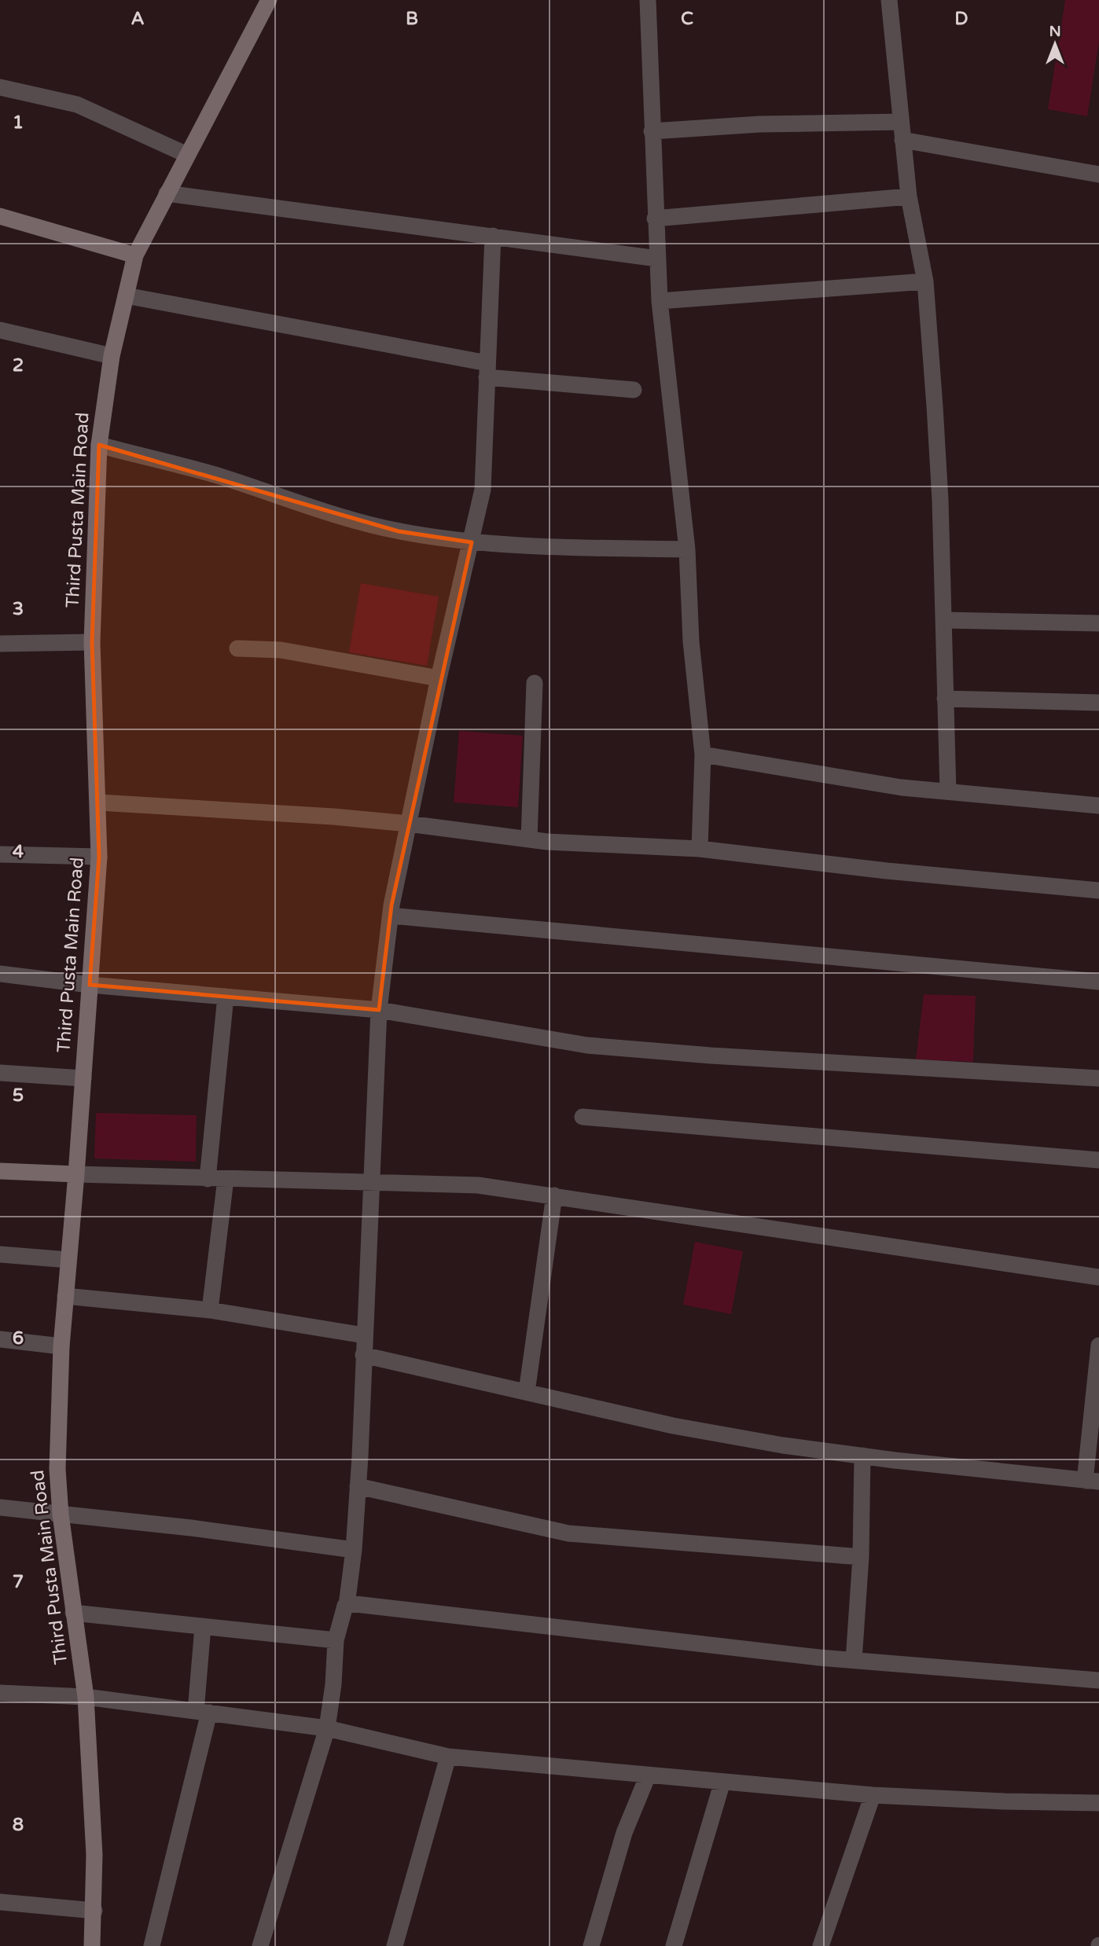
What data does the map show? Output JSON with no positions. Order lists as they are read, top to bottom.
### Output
{
  "streets": {
    "street": ["Third Pusta Main Road"]
  },
  "north": "top",
  "grid": {
    "columns": [
      "A",
      "B",
      "C",
      "D"
    ],
    "rows": [
      "1",
      "2",
      "3",
      "4",
      "5",
      "6",
      "7",
      "8"
    ]
  }
}
